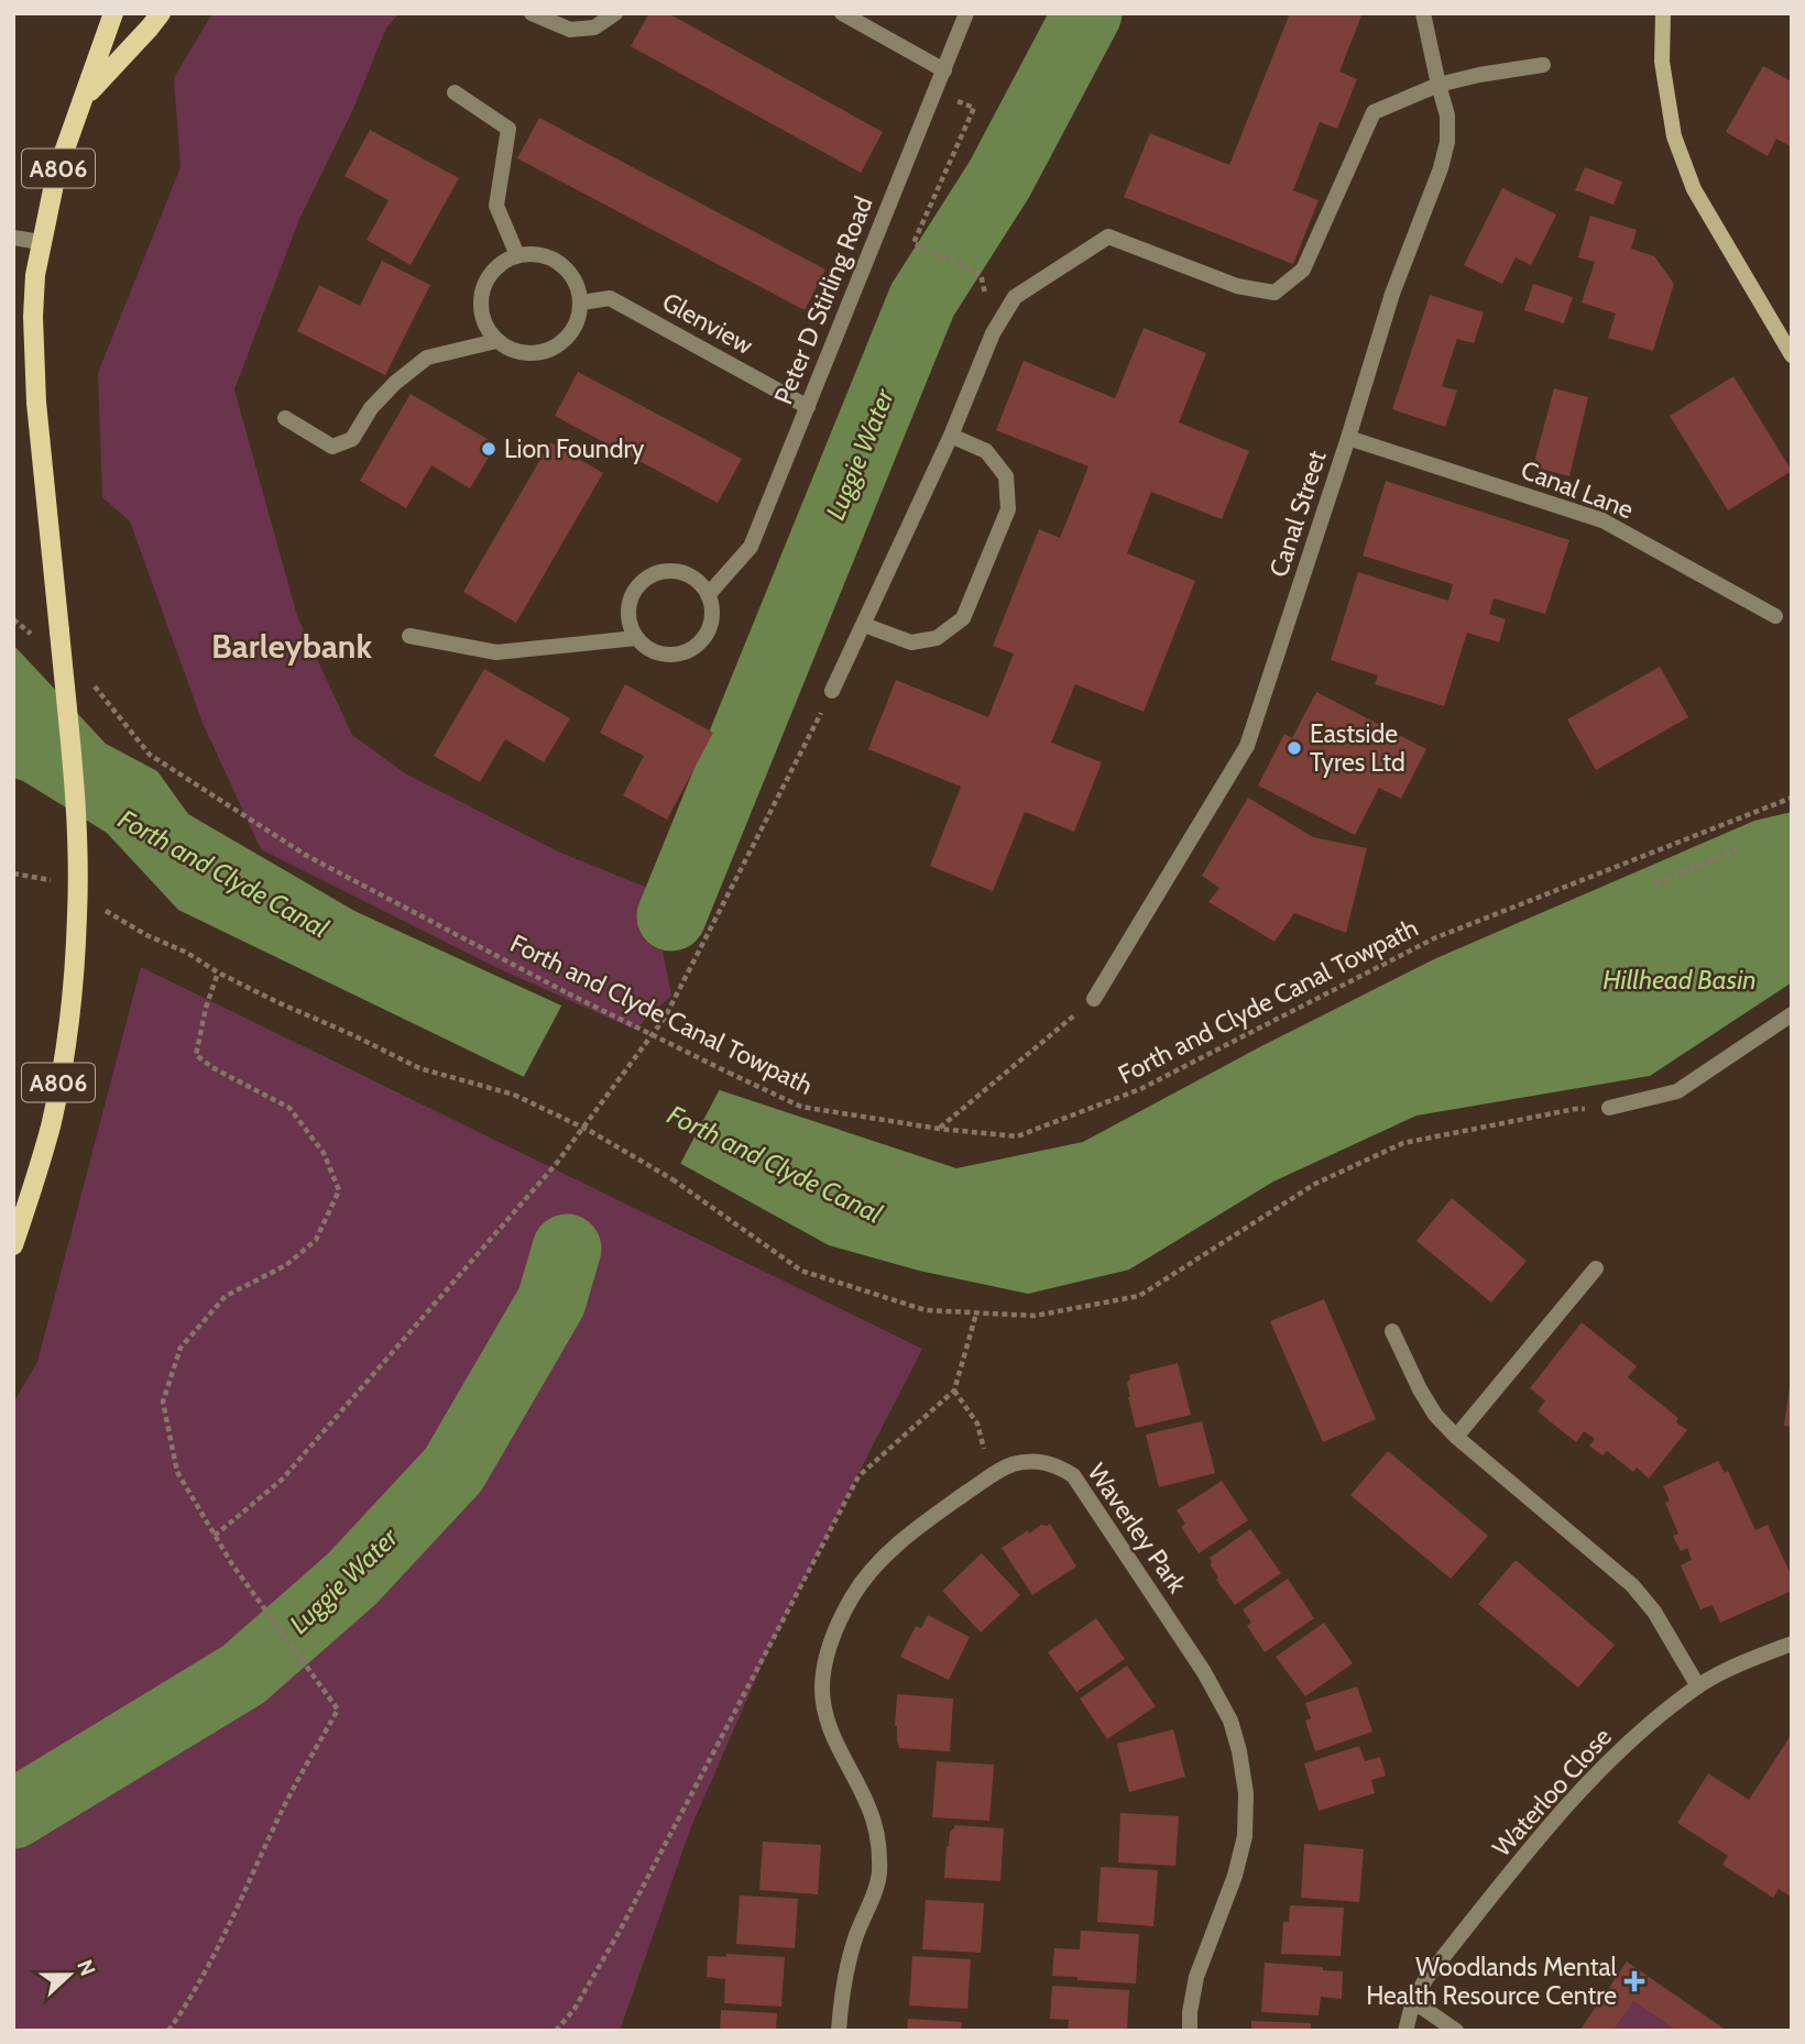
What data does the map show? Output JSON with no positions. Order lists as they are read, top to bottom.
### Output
{
  "streets": {
    "main road": ["A806"],
    "street": [
      "Peter D Stirling Road",
      "Glenview",
      "Canal Lane",
      "Canal Street",
      "Waverley Park",
      "Waterloo Close"
    ],
    "path": ["Forth and Clyde Canal Towpath"]
  },
  "crossings": [
    ["Peter D Stirling Road", "Glenview"],
    ["Canal Lane", "Canal Street"]
  ],
  "districts": ["Barleybank"],
  "water": ["Luggie Water", "Forth and Clyde Canal", "Hillhead Basin"],
  "places": {
    "other": ["Lion Foundry", "Eastside Tyres Ltd"],
    "health": ["Woodlands Mental Health Resource Centre"]
  },
  "north": "right"
}
